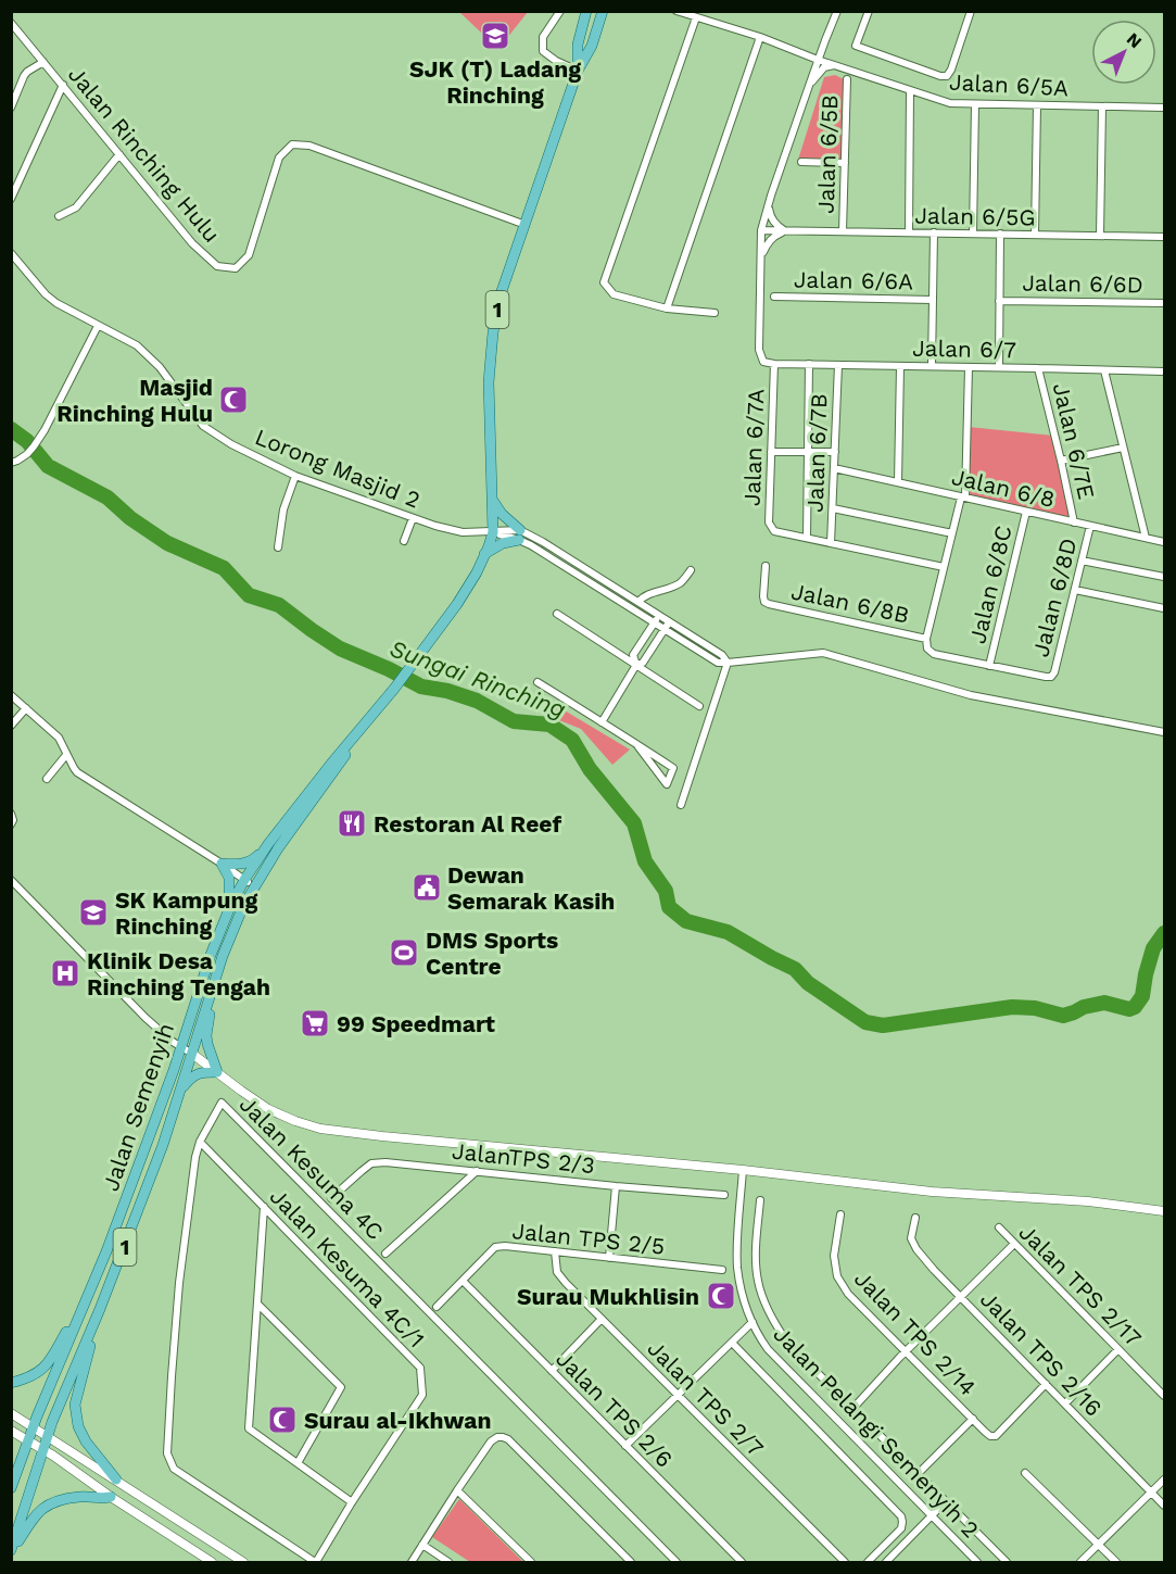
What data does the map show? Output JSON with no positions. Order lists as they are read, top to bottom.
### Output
{
  "streets": {
    "main road": ["1", "Jalan Semenyih"],
    "street": [
      "Jalan 6/5A",
      "Jalan Rinching Hulu",
      "Jalan 6/5B",
      "Jalan 6/5G",
      "Jalan 6/6A",
      "Jalan 6/6D",
      "Jalan 6/7",
      "Jalan 6/7E",
      "Jalan 6/7A",
      "Jalan 6/7B",
      "Lorong Masjid 2",
      "Jalan 6/8",
      "Jalan 6/8C",
      "Jalan 6/8D",
      "Jalan 6/8B",
      "JalanTPS 2/3",
      "Jalan Kesuma 4C",
      "Jalan TPS 2/5",
      "Jalan Kesuma 4C/1",
      "Jalan TPS 2/17",
      "Jalan TPS 2/14",
      "Jalan TPS 2/16",
      "Jalan TPS 2/7",
      "Jalan TPS 2/6",
      "Jalan Pelangi Semenyih 2"
    ]
  },
  "crossings": [
    ["Jalan Rinching Hulu", "Jalan Semenyih"],
    ["Jalan 6/5B", "Jalan 6/5G"],
    ["1", "Jalan Semenyih"],
    ["Jalan 6/7", "Jalan 6/7E"],
    ["Jalan 6/7", "Jalan 6/7A"],
    ["Jalan 6/7", "Jalan 6/7B"],
    ["Jalan 6/7E", "Jalan 6/8"],
    ["Jalan 6/7B", "Jalan 6/8"],
    ["Lorong Masjid 2", "Jalan Semenyih"],
    ["Jalan 6/8", "Jalan 6/8C"],
    ["Jalan 6/8", "Jalan 6/8D"],
    ["Jalan 6/8C", "Jalan 6/8D"],
    ["Jalan Kesuma 4C", "Jalan Kesuma 4C/1"],
    ["Jalan TPS 2/5", "Jalan TPS 2/7"],
    ["Jalan TPS 2/5", "Jalan TPS 2/6"],
    ["Jalan TPS 2/14", "Jalan TPS 2/16"]
  ],
  "water": ["Sungai Rinching"],
  "places": {
    "school or university": ["SJK (T) Ladang Rinching", "SK Kampung Rinching"],
    "mosque": ["Masjid Rinching Hulu", "Surau Mukhlisin", "Surau al-Ikhwan"],
    "restaurant": ["Restoran Al Reef"],
    "public building": ["Dewan Semarak Kasih"],
    "sports": ["DMS Sports Centre"],
    "hospital": ["Klinik Desa Rinching Tengah"],
    "supermarket": ["99 Speedmart"]
  },
  "north": "top right"
}
